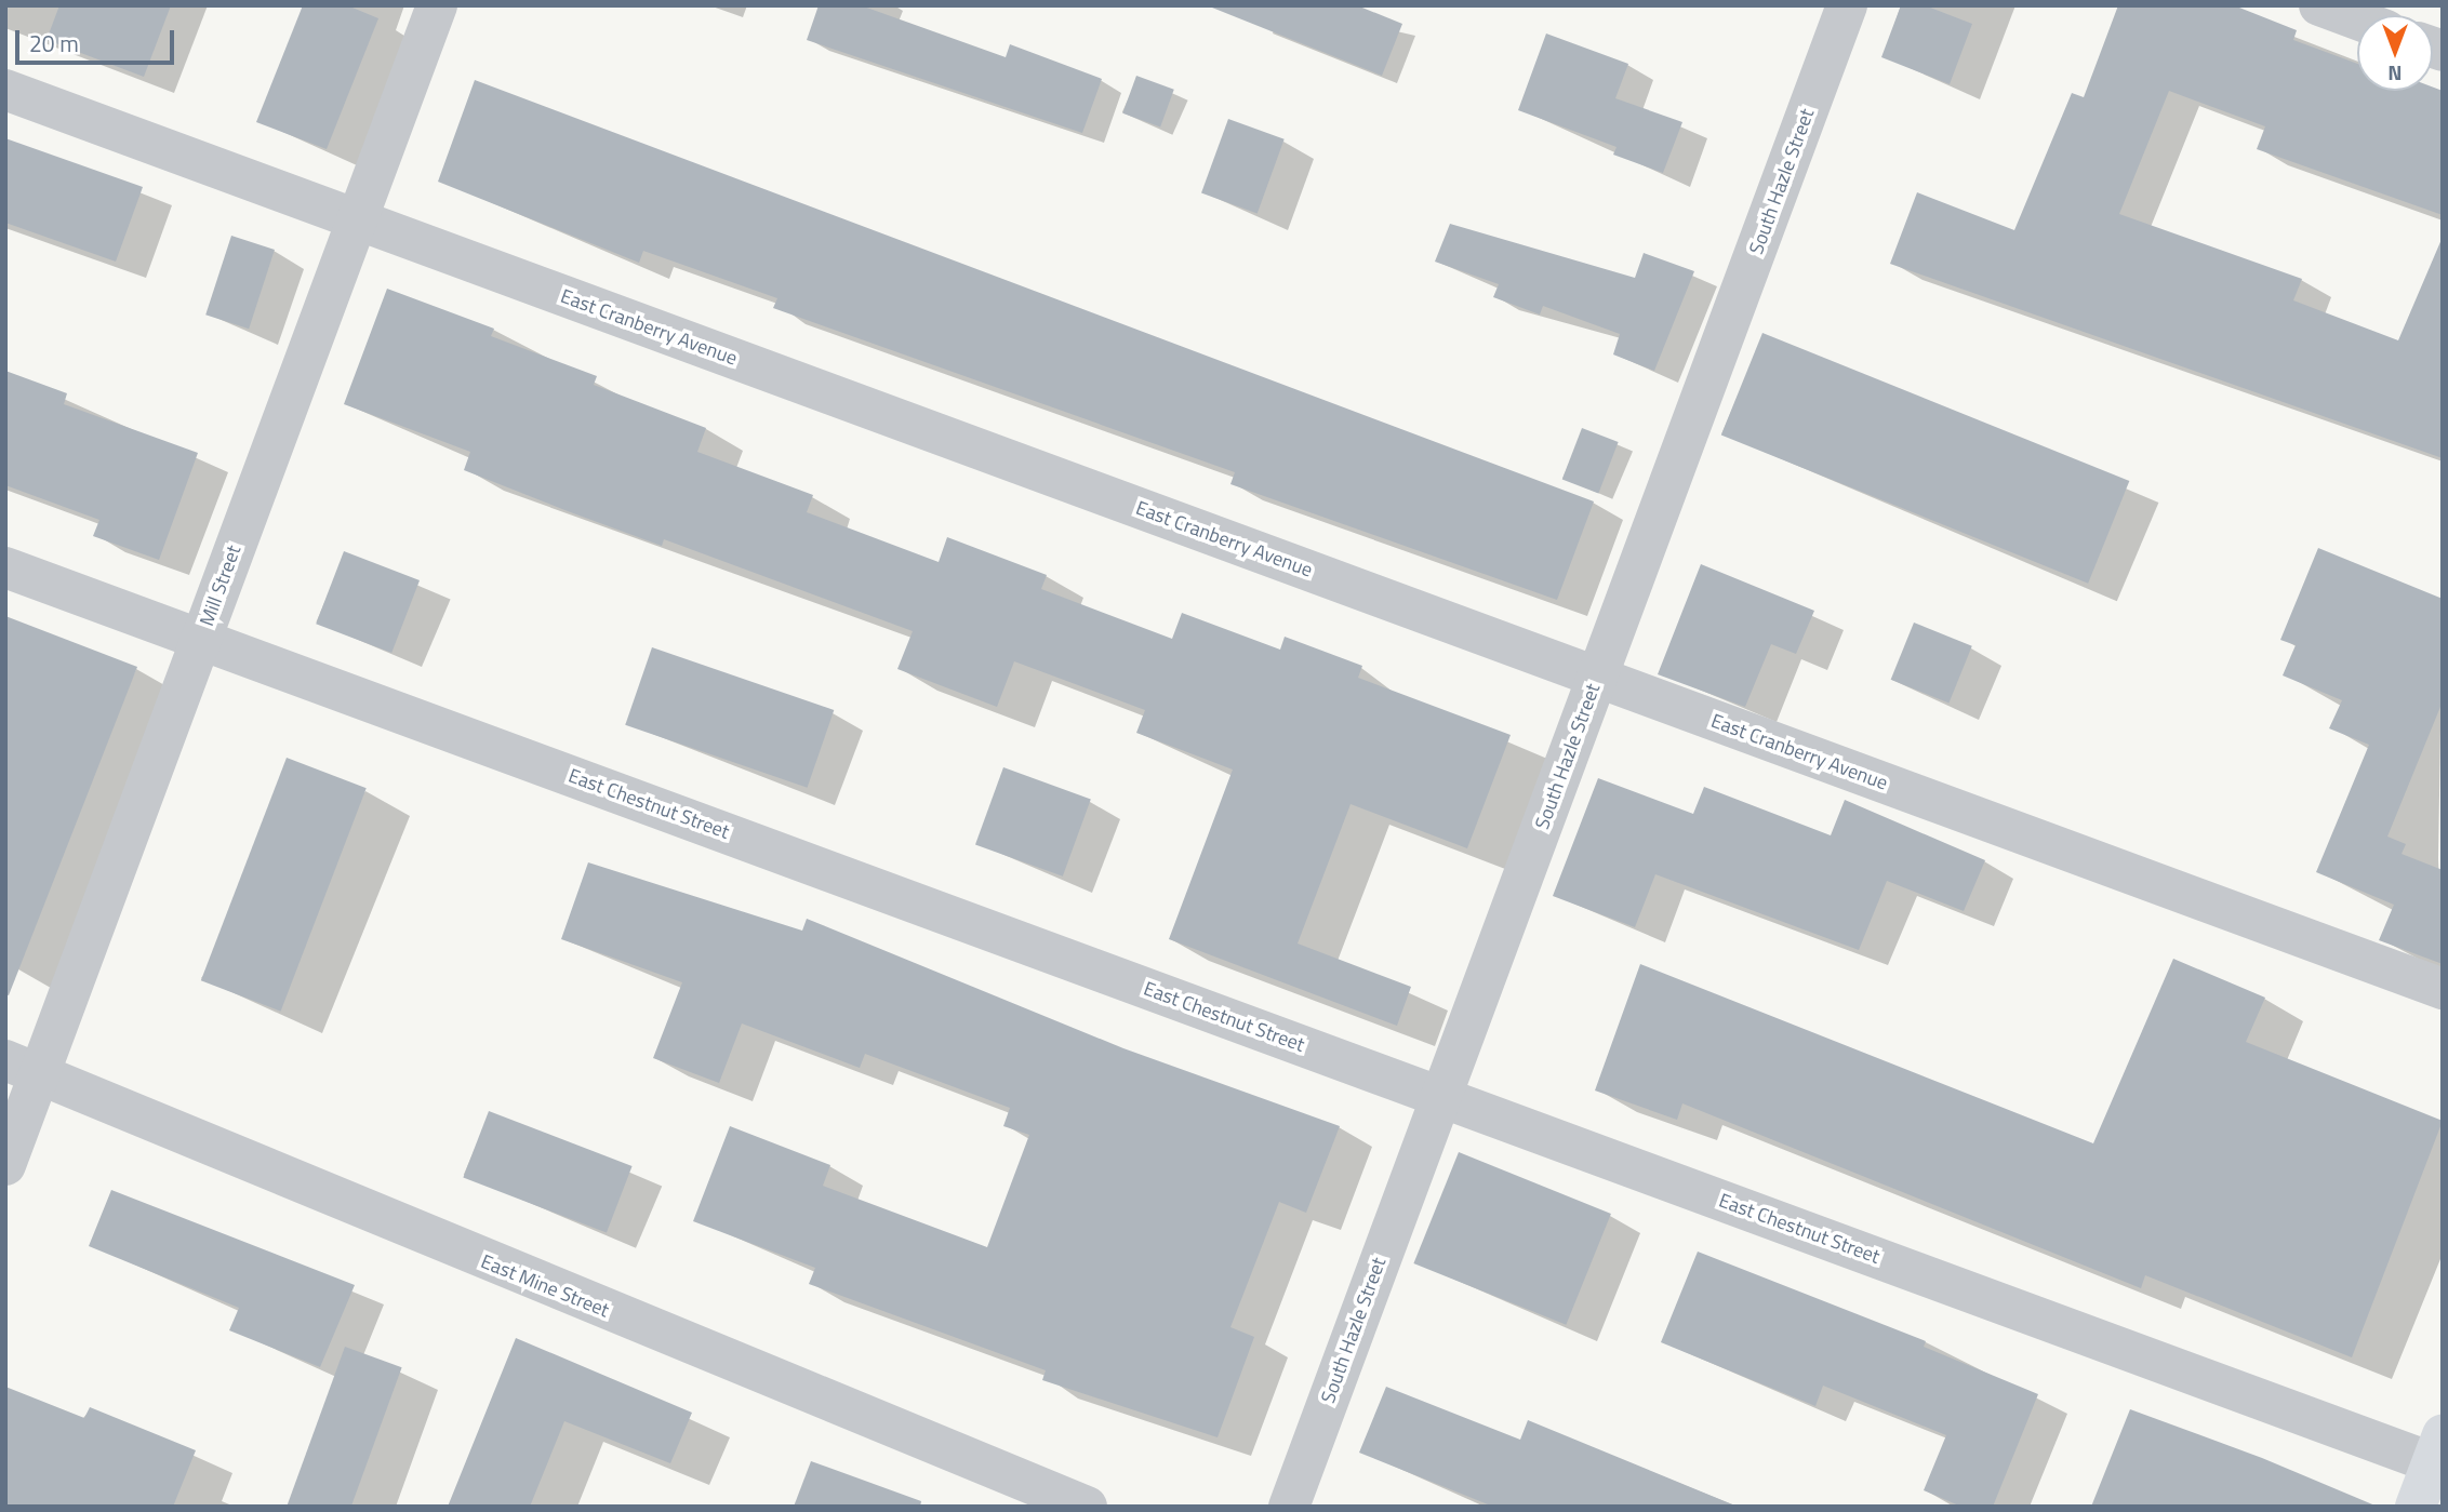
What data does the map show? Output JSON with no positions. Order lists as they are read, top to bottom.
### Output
{
  "streets": {
    "street": [
      "South Hazle Street",
      "East Cranberry Avenue",
      "Mill Street",
      "East Chestnut Street",
      "East Mine Street"
    ]
  },
  "crossings": [
    ["South Hazle Street", "East Cranberry Avenue"],
    ["South Hazle Street", "East Chestnut Street"],
    ["East Cranberry Avenue", "Mill Street"],
    ["Mill Street", "East Chestnut Street"],
    ["Mill Street", "East Mine Street"]
  ],
  "scale_bar": "20 m",
  "north": "bottom"
}
